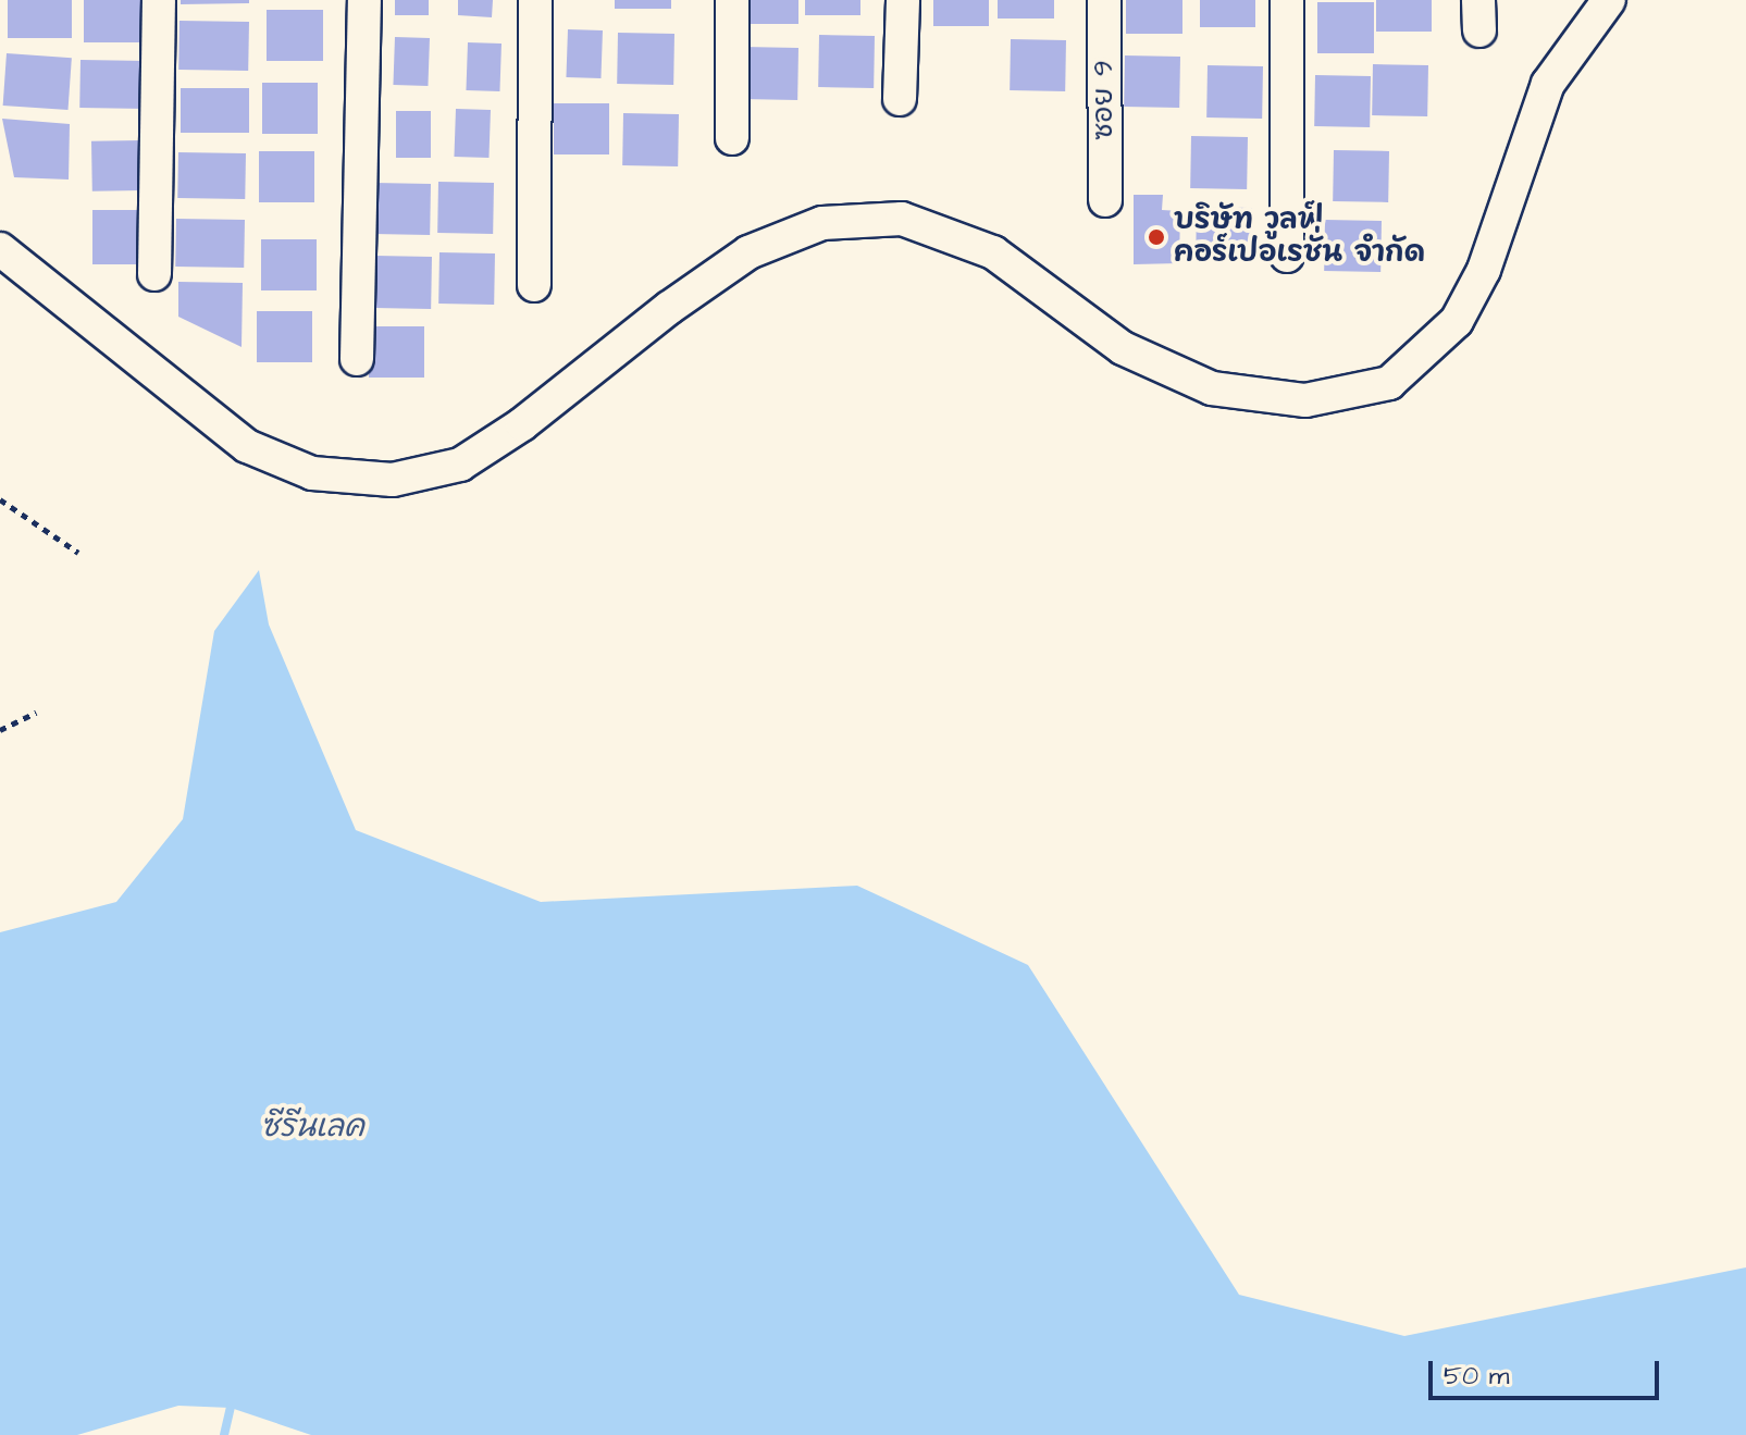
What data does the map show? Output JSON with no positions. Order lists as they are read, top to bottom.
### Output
{
  "streets": {
    "street": ["ซอย 9"]
  },
  "water": ["ซีรีนเลค"],
  "places": ["บริษัท วูลฟ์ คอร์เปอเรชั่น จำกัด"],
  "scale_bar": "50 m"
}
